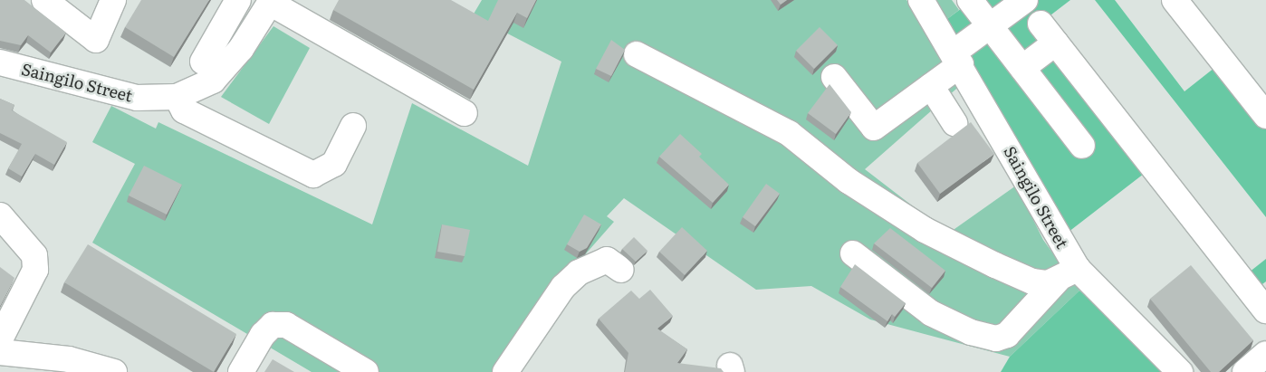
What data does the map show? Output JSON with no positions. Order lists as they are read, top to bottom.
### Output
{
  "streets": {
    "street": ["Saingilo Street"]
  }
}
